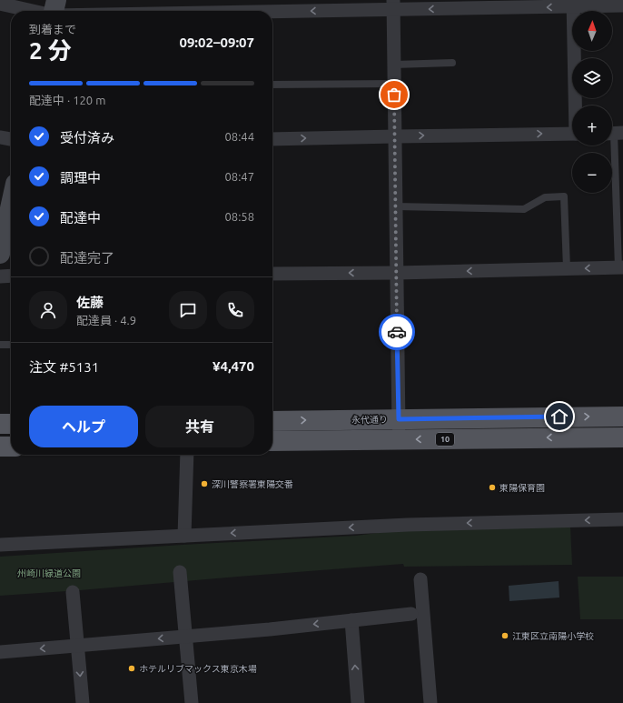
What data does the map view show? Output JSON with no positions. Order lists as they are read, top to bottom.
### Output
{
  "streets": {
    "main road": ["永代通り", "10"]
  },
  "parks": ["州崎川緑道公園"],
  "places": [
    "深川警察署東陽交番",
    "東陽保育園",
    "江東区立南陽小学校",
    "ホテルリブマックス東京木場"
  ],
  "north": "top",
  "page": {
    "map_buttons": ["+", "−"],
    "heading": ["2 分", "到着まで", "09:02–09:07"],
    "panel": [
      "佐藤",
      "配達員 · 4.9",
      "注文 #5131",
      "¥4,470"
    ],
    "bar": "配達中 · 120 m",
    "list": [
      ["受付済み", "08:44"],
      ["調理中", "08:47"],
      ["配達中", "08:58"],
      "配達完了"
    ],
    "buttons": ["ヘルプ", "共有"]
  }
}
